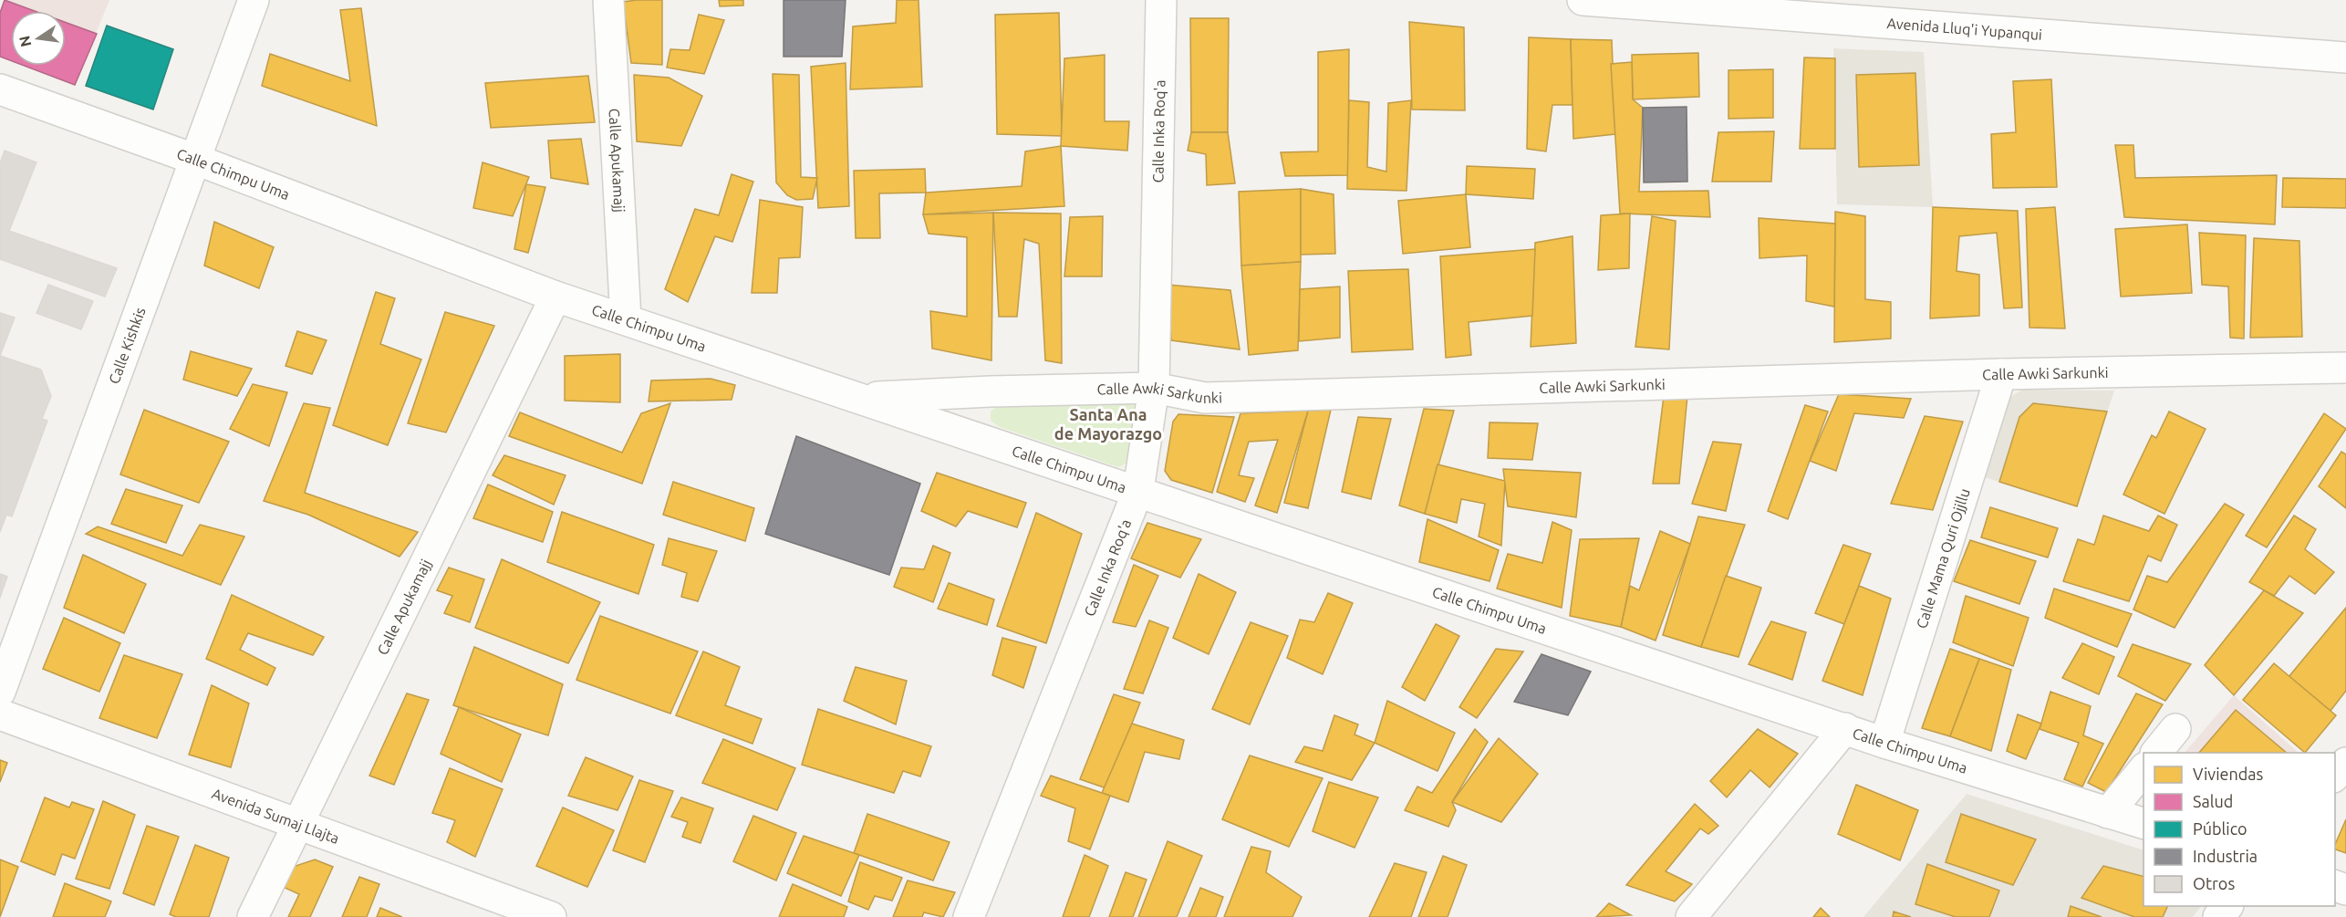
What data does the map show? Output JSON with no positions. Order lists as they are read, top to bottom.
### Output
{
  "streets": {
    "street": [
      "Avenida Lluq'i Yupanqui",
      "Calle Inka Roq'a",
      "Calle Apukamajj",
      "Calle Chimpu Uma",
      "Calle Kishkis",
      "Calle Awki Sarkunki",
      "Calle Mama Quri Ojjllu",
      "Avenida Sumaj Llajta"
    ]
  },
  "crossings": [
    ["Calle Inka Roq'a", "Calle Chimpu Uma"],
    ["Calle Inka Roq'a", "Calle Awki Sarkunki"],
    ["Calle Apukamajj", "Calle Chimpu Uma"],
    ["Calle Apukamajj", "Avenida Sumaj Llajta"],
    ["Calle Chimpu Uma", "Calle Kishkis"],
    ["Calle Chimpu Uma", "Calle Awki Sarkunki"],
    ["Calle Chimpu Uma", "Calle Mama Quri Ojjllu"],
    ["Calle Awki Sarkunki", "Calle Mama Quri Ojjllu"]
  ],
  "districts": ["Santa Ana de Mayorazgo"],
  "legend": [
    "Viviendas",
    "Salud",
    "Público",
    "Industria",
    "Otros"
  ],
  "north": "left"
}
